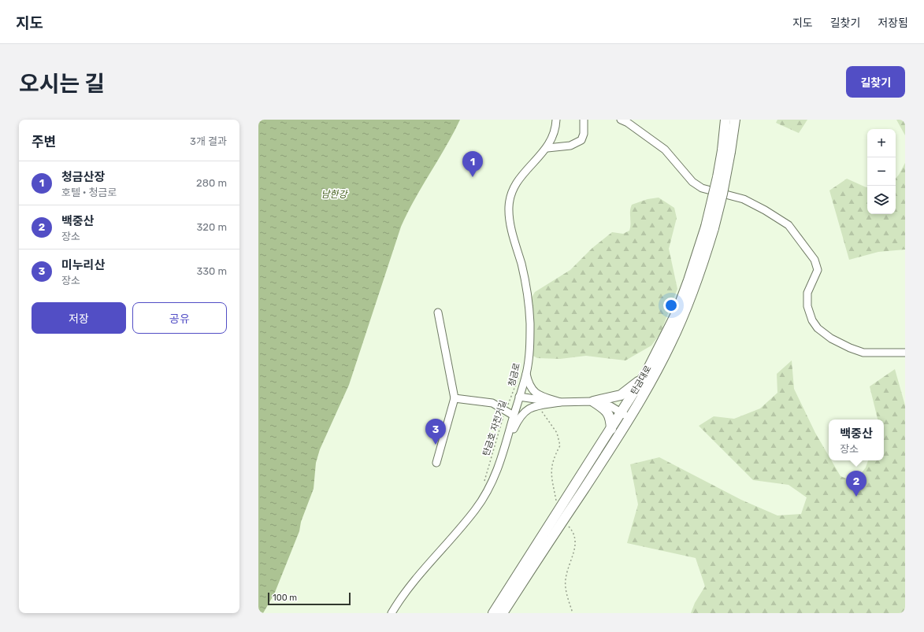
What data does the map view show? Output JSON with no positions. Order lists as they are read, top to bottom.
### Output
{
  "streets": {
    "main road": ["탄금대로"],
    "street": ["청금로"],
    "path": ["탄금호 자전거길"]
  },
  "water": ["남한강"],
  "scale_bar": "100 m",
  "page": {
    "header": "지도",
    "nav": ["지도", "길찾기", "저장됨"],
    "title": "오시는 길",
    "buttons": [
      "길찾기",
      ["저장", "공유"]
    ],
    "heading": ["주변", "3개 결과"],
    "map_buttons": ["+", "−"],
    "pins": ["1", "3", "2"],
    "list": [
      {
        "mark": "1",
        "name": "청금산장",
        "note": "호텔 · 청금로",
        "value": "280 m"
      },
      {
        "mark": "2",
        "name": "백중산",
        "note": "장소",
        "value": "320 m"
      },
      {
        "mark": "3",
        "name": "미누리산",
        "note": "장소",
        "value": "330 m"
      }
    ],
    "popup": ["백중산", "장소"],
    "scale": "100 m"
  }
}
